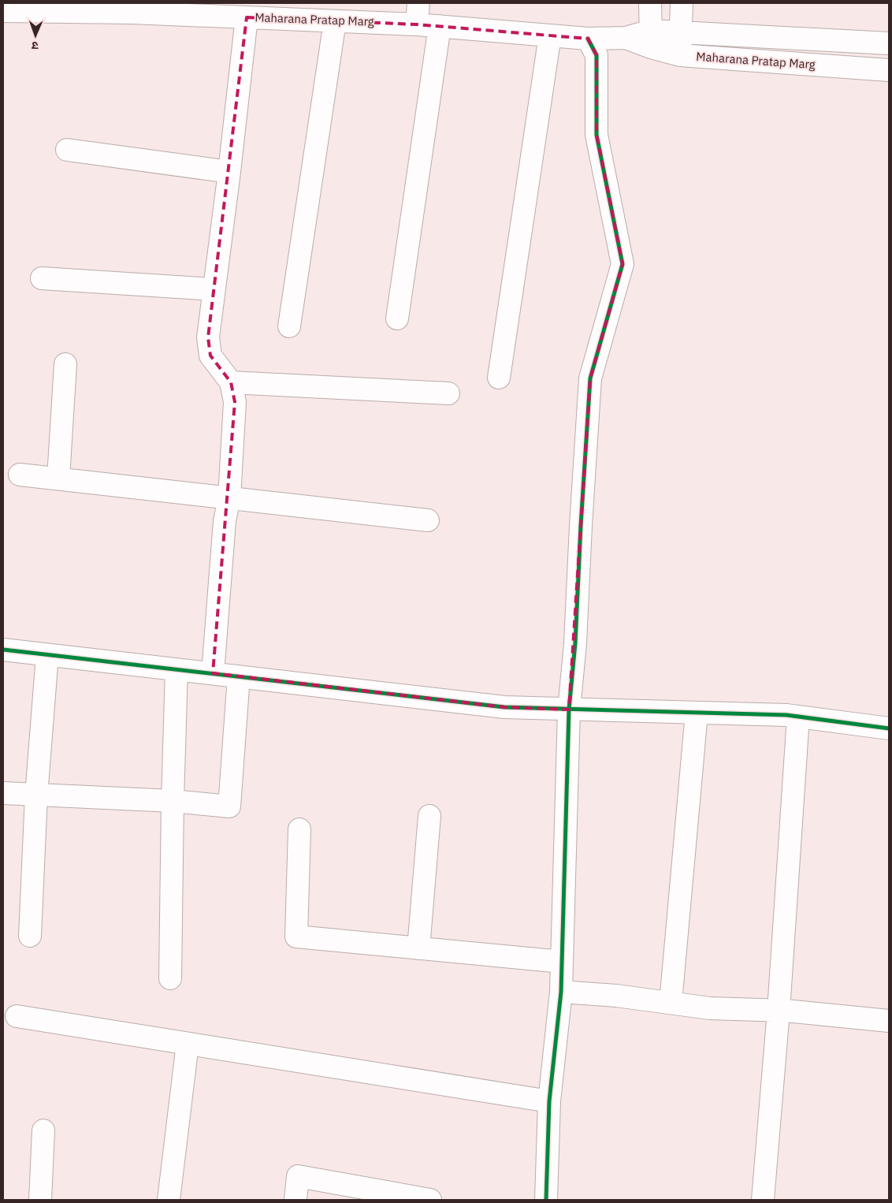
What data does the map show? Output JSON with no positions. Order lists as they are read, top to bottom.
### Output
{
  "streets": {
    "street": ["Maharana Pratap Marg"]
  },
  "north": "bottom"
}
